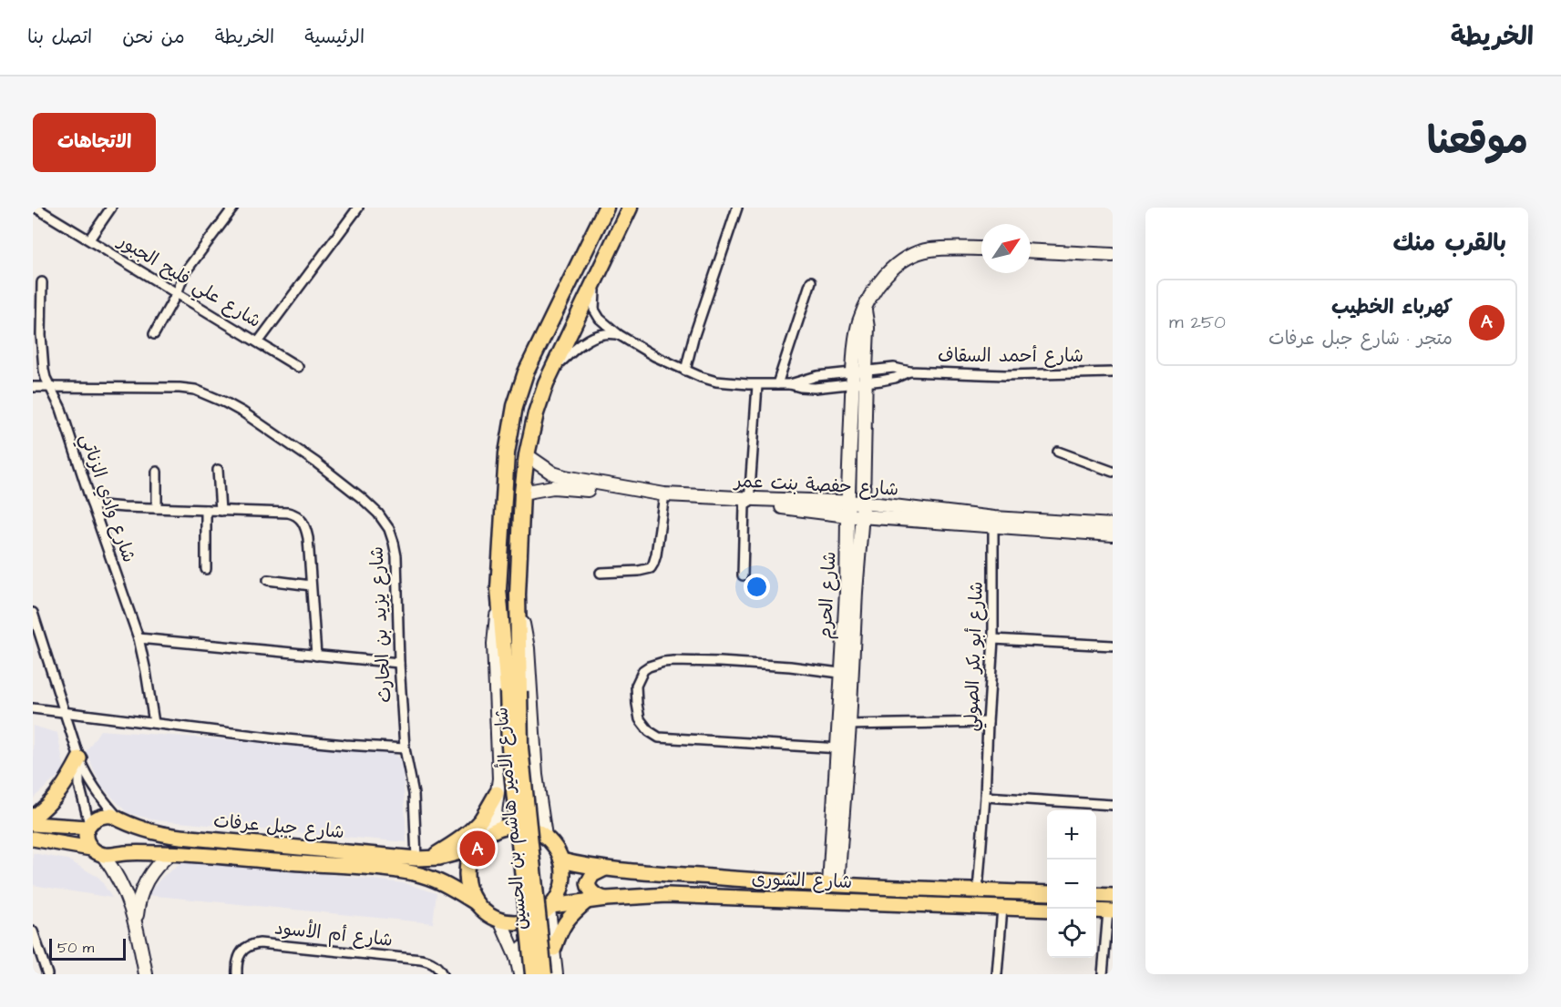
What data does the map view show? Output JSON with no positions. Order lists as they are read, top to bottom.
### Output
{
  "streets": {
    "highway": ["شارع الأمير هاشم بن الحسين"],
    "main road": ["شارع جبل عرفات", "شارع الشورى"],
    "street": [
      "شارع علي فليح الجبور",
      "شارع أحمد السقاف",
      "شارع حفصة بنت عمر",
      "شارع وادي الزناتي",
      "شارع الحرم",
      "شارع يزيد بن الحارث",
      "شارع أبو بكر الصولي",
      "شارع أم الأسود"
    ]
  },
  "crossings": [
    ["شارع أحمد السقاف", "شارع الحرم"],
    ["شارع حفصة بنت عمر", "شارع الحرم"],
    ["شارع حفصة بنت عمر", "شارع أبو بكر الصولي"],
    ["شارع حفصة بنت عمر", "شارع الأمير هاشم بن الحسين"],
    ["شارع وادي الزناتي", "شارع يزيد بن الحارث"],
    ["شارع الحرم", "شارع الشورى"],
    ["شارع يزيد بن الحارث", "شارع جبل عرفات"],
    ["شارع أبو بكر الصولي", "شارع الشورى"],
    ["شارع الأمير هاشم بن الحسين", "شارع جبل عرفات"],
    ["شارع الأمير هاشم بن الحسين", "شارع الشورى"],
    ["شارع جبل عرفات", "شارع الشورى"]
  ],
  "scale_bar": "50 m",
  "north": "top right",
  "page": {
    "header": "الخريطة",
    "nav": [
      "الرئيسية",
      "الخريطة",
      "من نحن",
      "اتصل بنا"
    ],
    "title": "موقعنا",
    "buttons": "الاتجاهات",
    "heading": "بالقرب منك",
    "list": [
      {
        "mark": "A",
        "name": "كهرباء الخطيب",
        "note": "متجر · شارع جبل عرفات",
        "value": "250 m"
      }
    ],
    "map_buttons": ["+", "−"],
    "pins": "A",
    "scale": "50 m"
  }
}
